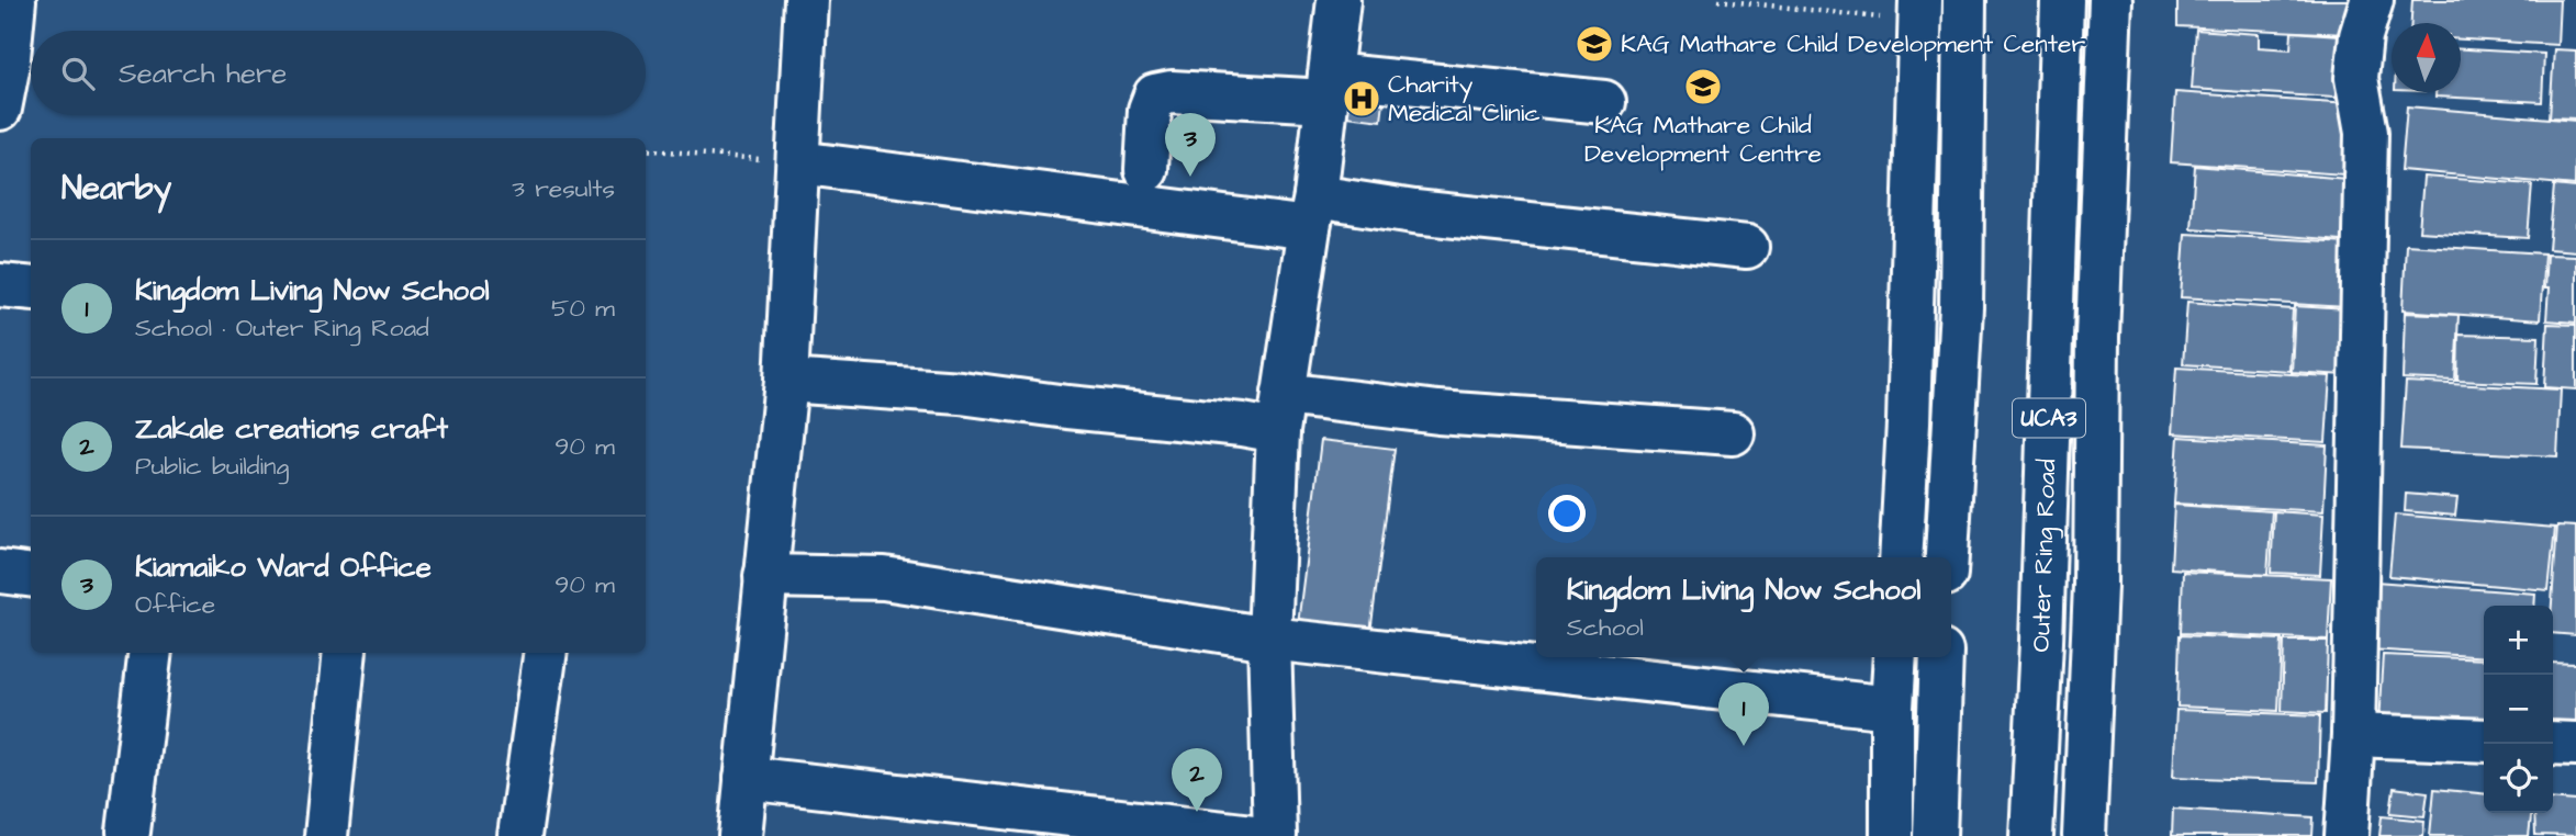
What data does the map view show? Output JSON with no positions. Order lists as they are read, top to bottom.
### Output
{
  "streets": {
    "street": ["UCA3", "Outer Ring Road"]
  },
  "places": {
    "school or university": ["KAG Mathare Child Development Center", "KAG Mathare Child Development Centre"],
    "hospital": ["Charity Medical Clinic"]
  },
  "north": "top",
  "page": {
    "search": "Search here",
    "pins": ["3", "1", "2"],
    "heading": ["Nearby", "3 results"],
    "list": [
      {
        "mark": "1",
        "name": "Kingdom Living Now School",
        "note": "School · Outer Ring Road",
        "value": "50 m"
      },
      {
        "mark": "2",
        "name": "Zakale creations craft",
        "note": "Public building",
        "value": "90 m"
      },
      {
        "mark": "3",
        "name": "Kiamaiko Ward Office",
        "note": "Office",
        "value": "90 m"
      }
    ],
    "popup": ["Kingdom Living Now School", "School"],
    "map_buttons": ["+", "−"]
  }
}
